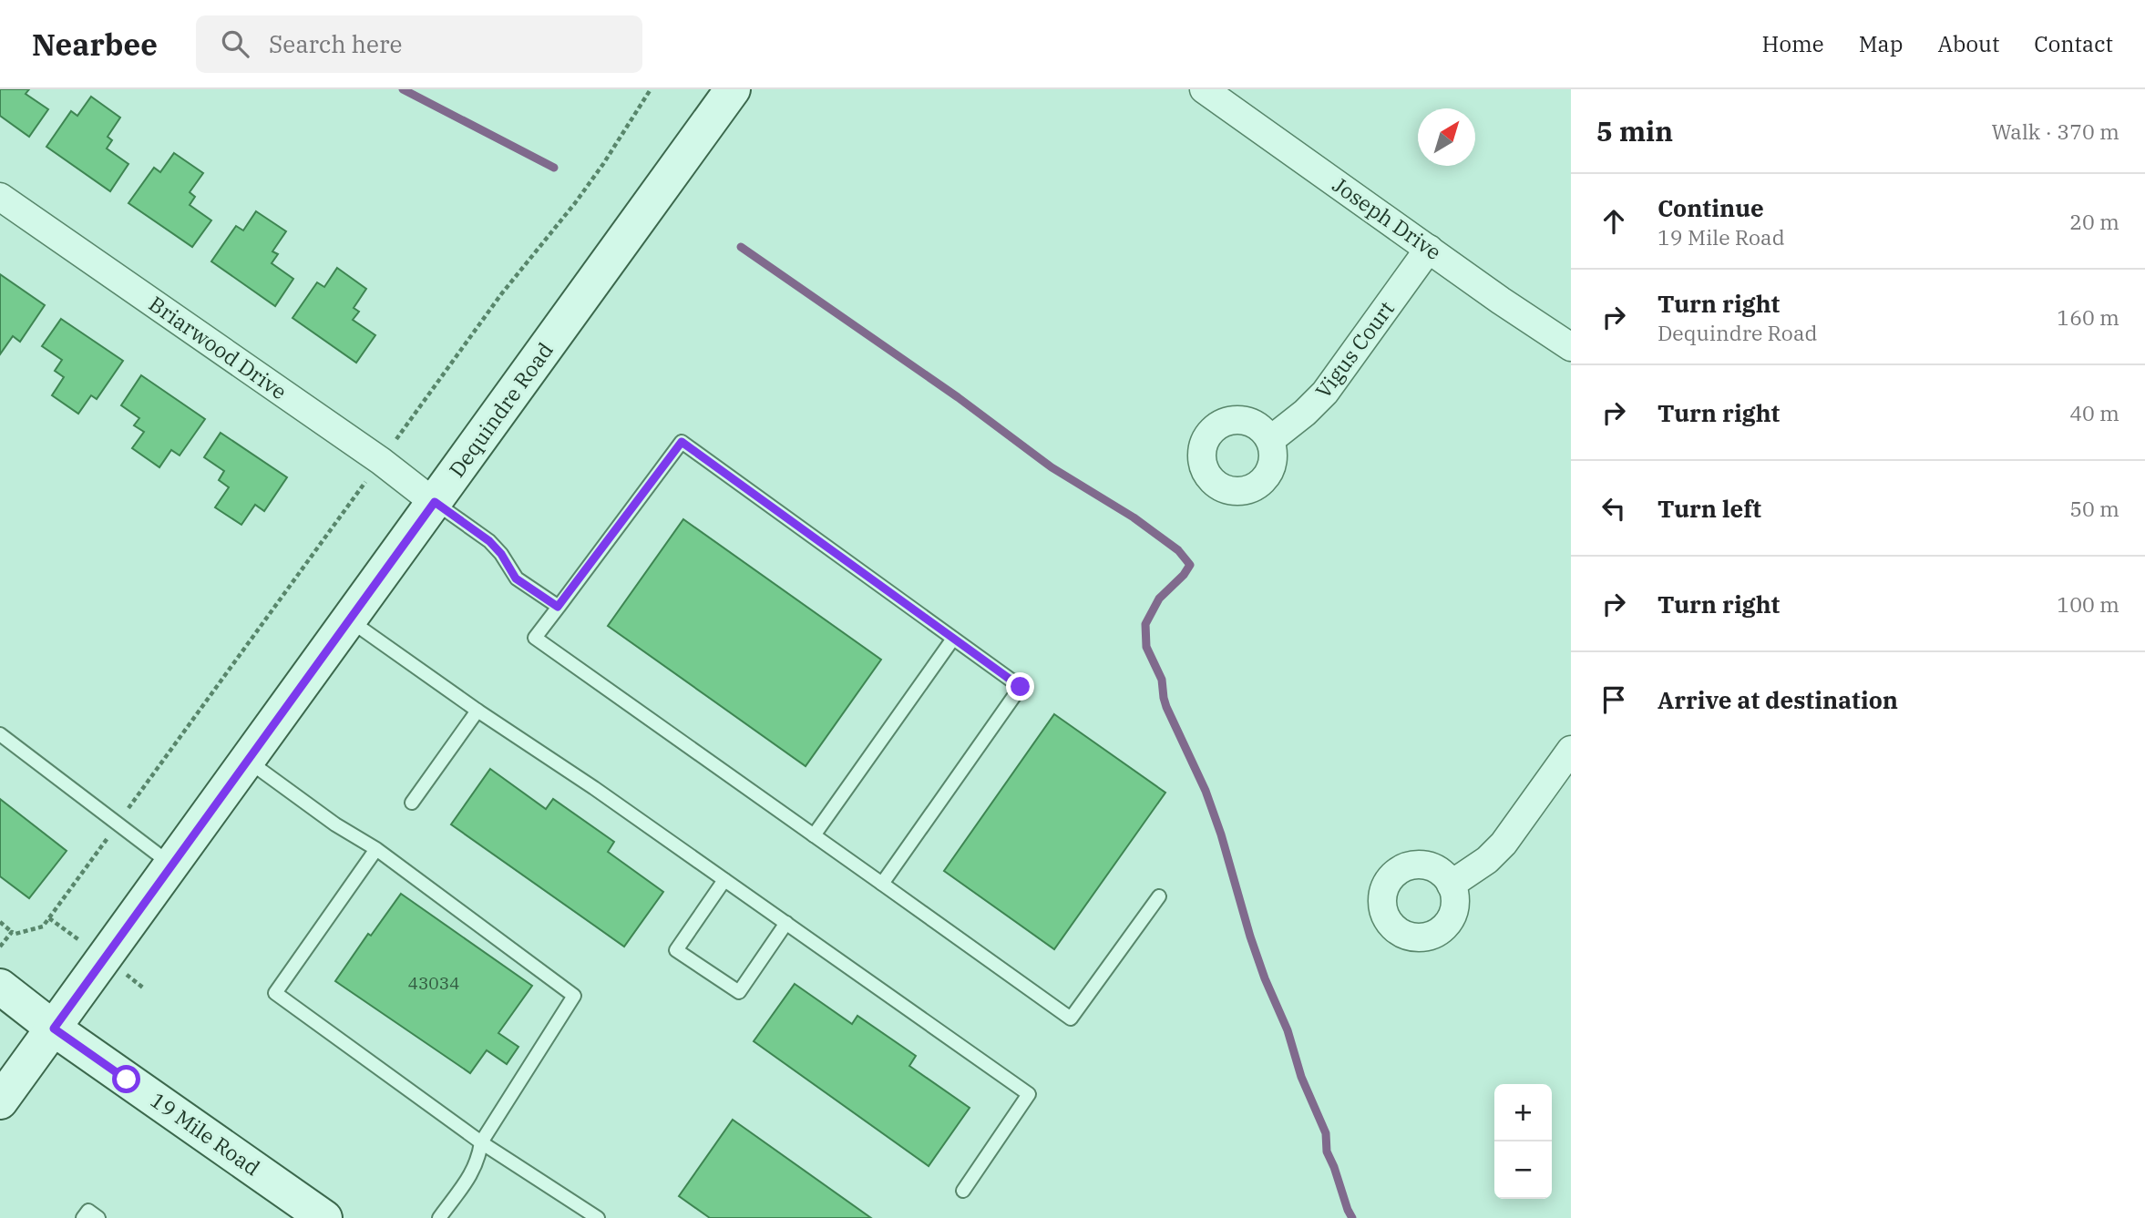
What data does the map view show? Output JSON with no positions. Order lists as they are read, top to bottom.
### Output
{
  "streets": {
    "main road": ["Dequindre Road", "19 Mile Road"],
    "street": ["Joseph Drive", "Briarwood Drive", "Vigus Court"]
  },
  "crossings": [
    ["Joseph Drive", "Vigus Court"],
    ["Briarwood Drive", "Dequindre Road"],
    ["Dequindre Road", "19 Mile Road"]
  ],
  "house_numbers": ["43034"],
  "north": "top right",
  "page": {
    "header": "Nearbee",
    "search": "Search here",
    "nav": [
      "Home",
      "Map",
      "About",
      "Contact"
    ],
    "heading": ["5 min", "Walk · 370 m"],
    "list": [
      ["Continue", "19 Mile Road", "20 m"],
      ["Turn right", "Dequindre Road", "160 m"],
      ["Turn right", "40 m"],
      ["Turn left", "50 m"],
      ["Turn right", "100 m"],
      "Arrive at destination"
    ],
    "map_buttons": ["+", "−"]
  }
}
